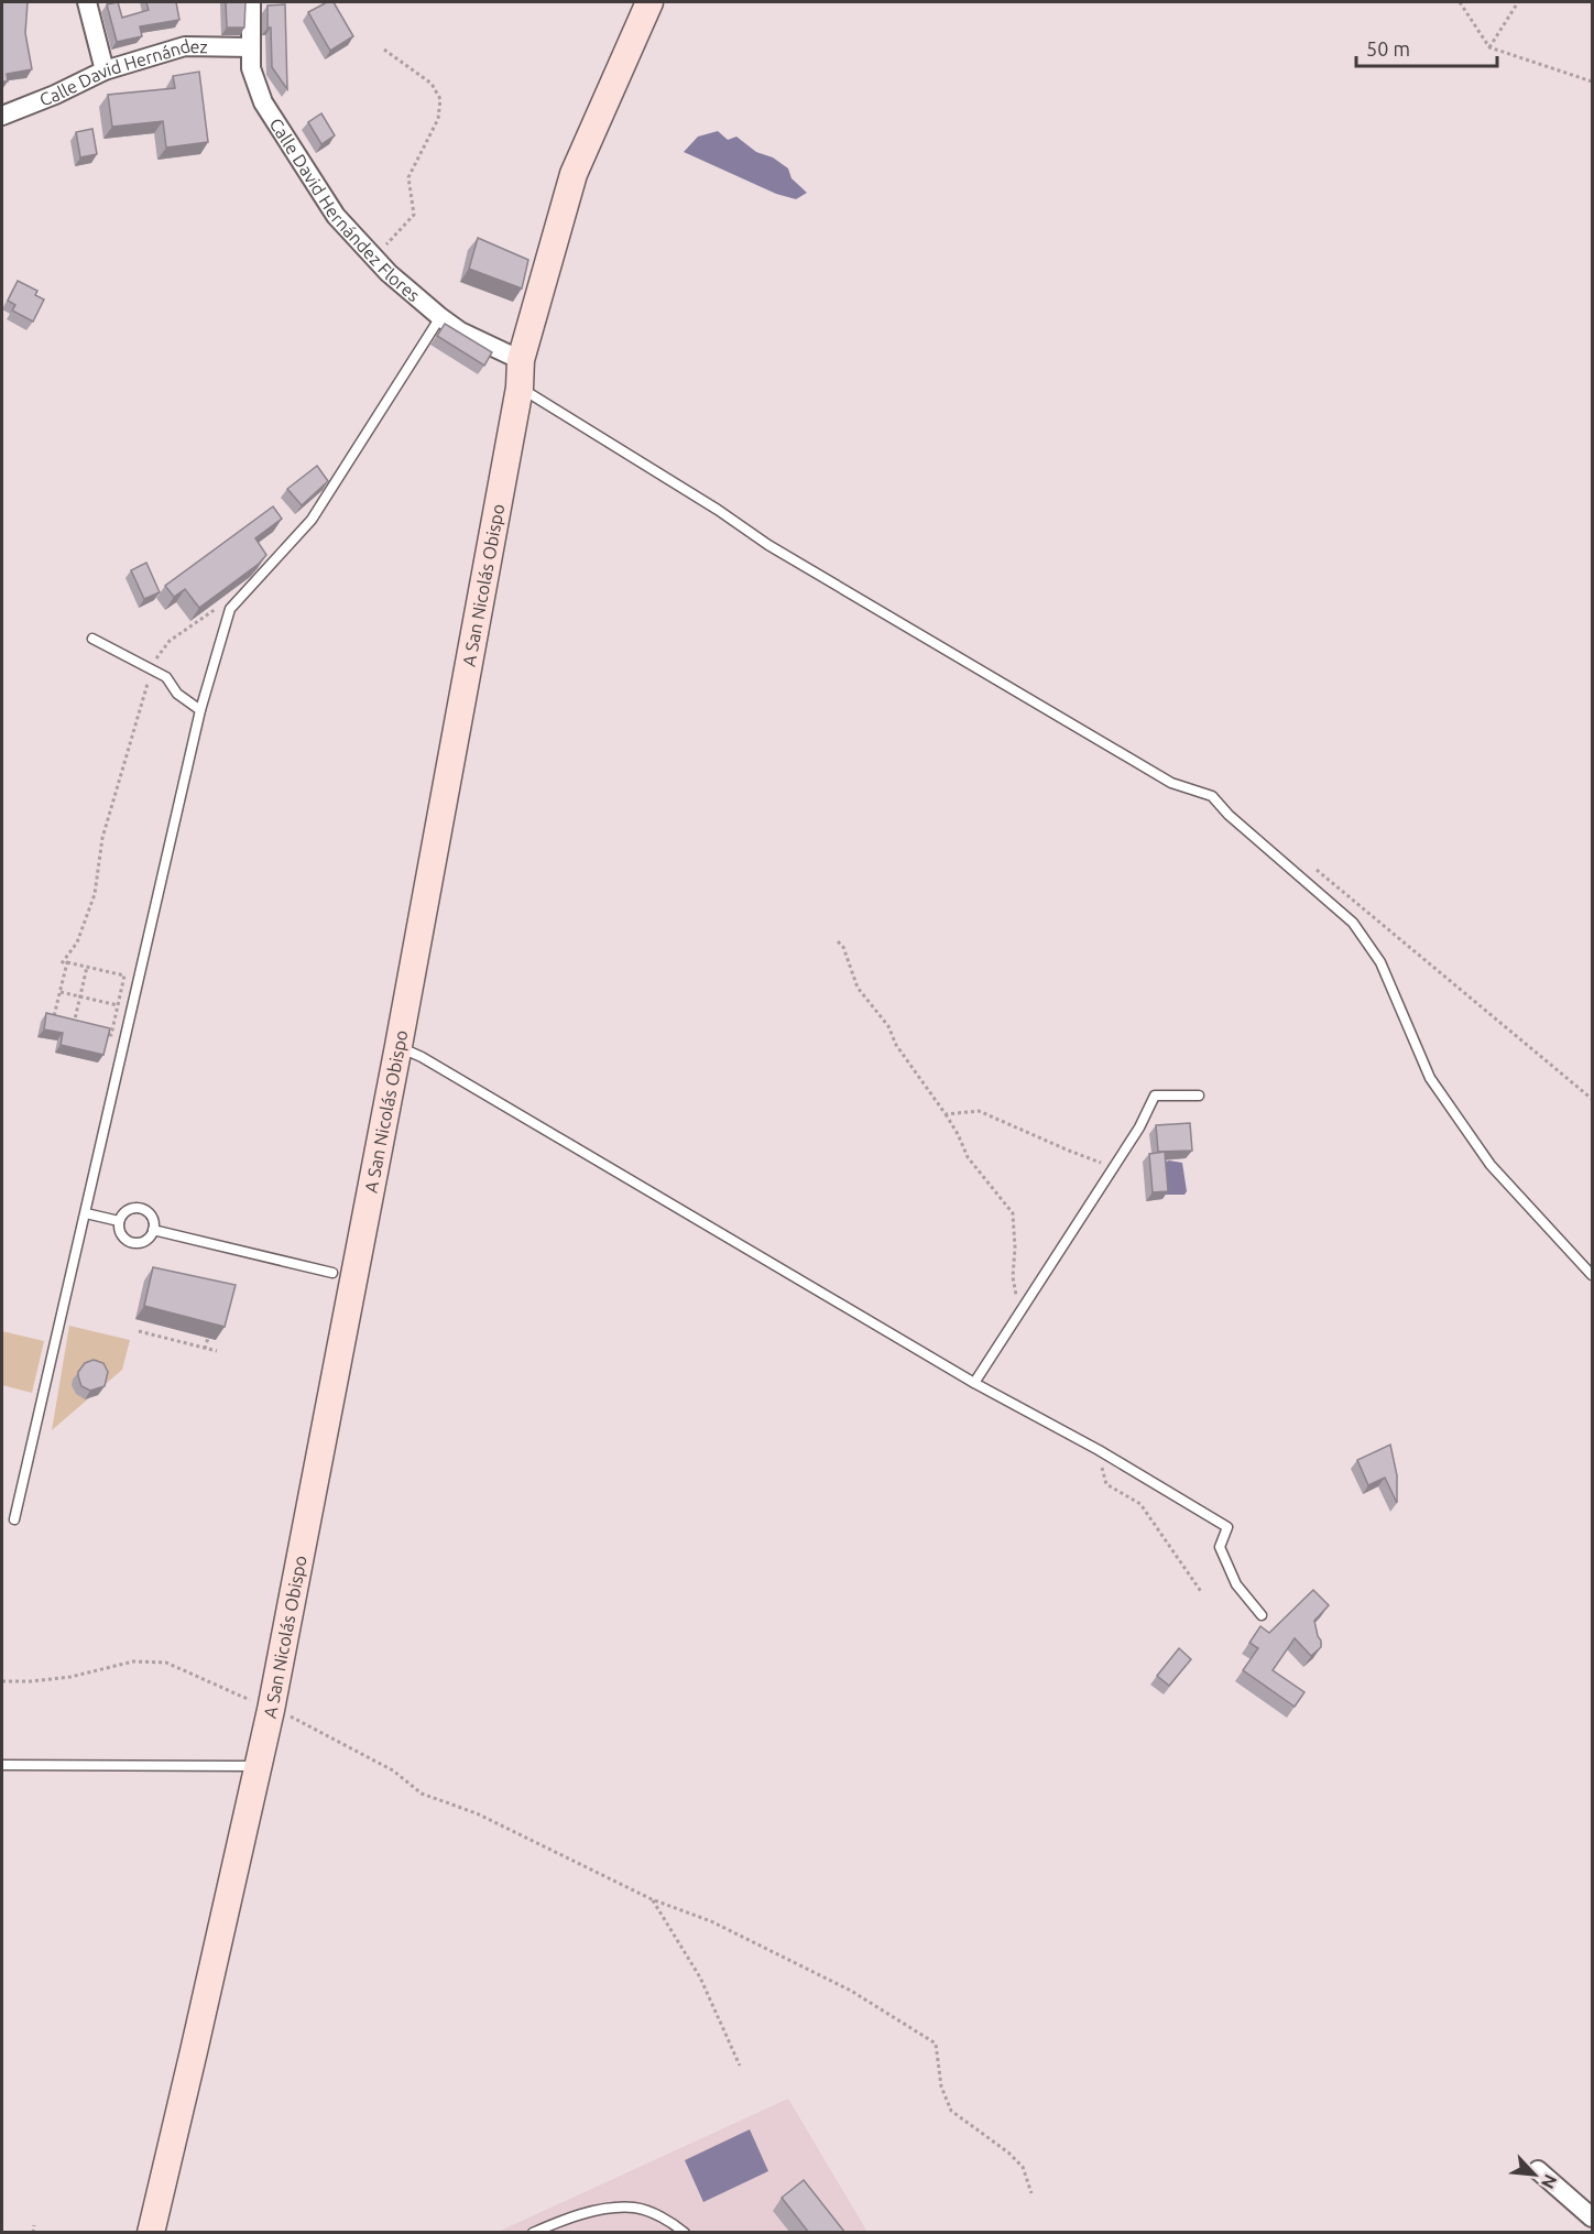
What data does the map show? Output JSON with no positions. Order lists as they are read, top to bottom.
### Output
{
  "streets": {
    "main road": ["A San Nicolás Obispo"],
    "street": ["Calle David Hernández", "Calle David Hernández Flores"]
  },
  "crossings": [
    ["Calle David Hernández", "Calle David Hernández Flores"],
    ["Calle David Hernández Flores", "A San Nicolás Obispo"]
  ],
  "scale_bar": "50 m",
  "north": "bottom right"
}
